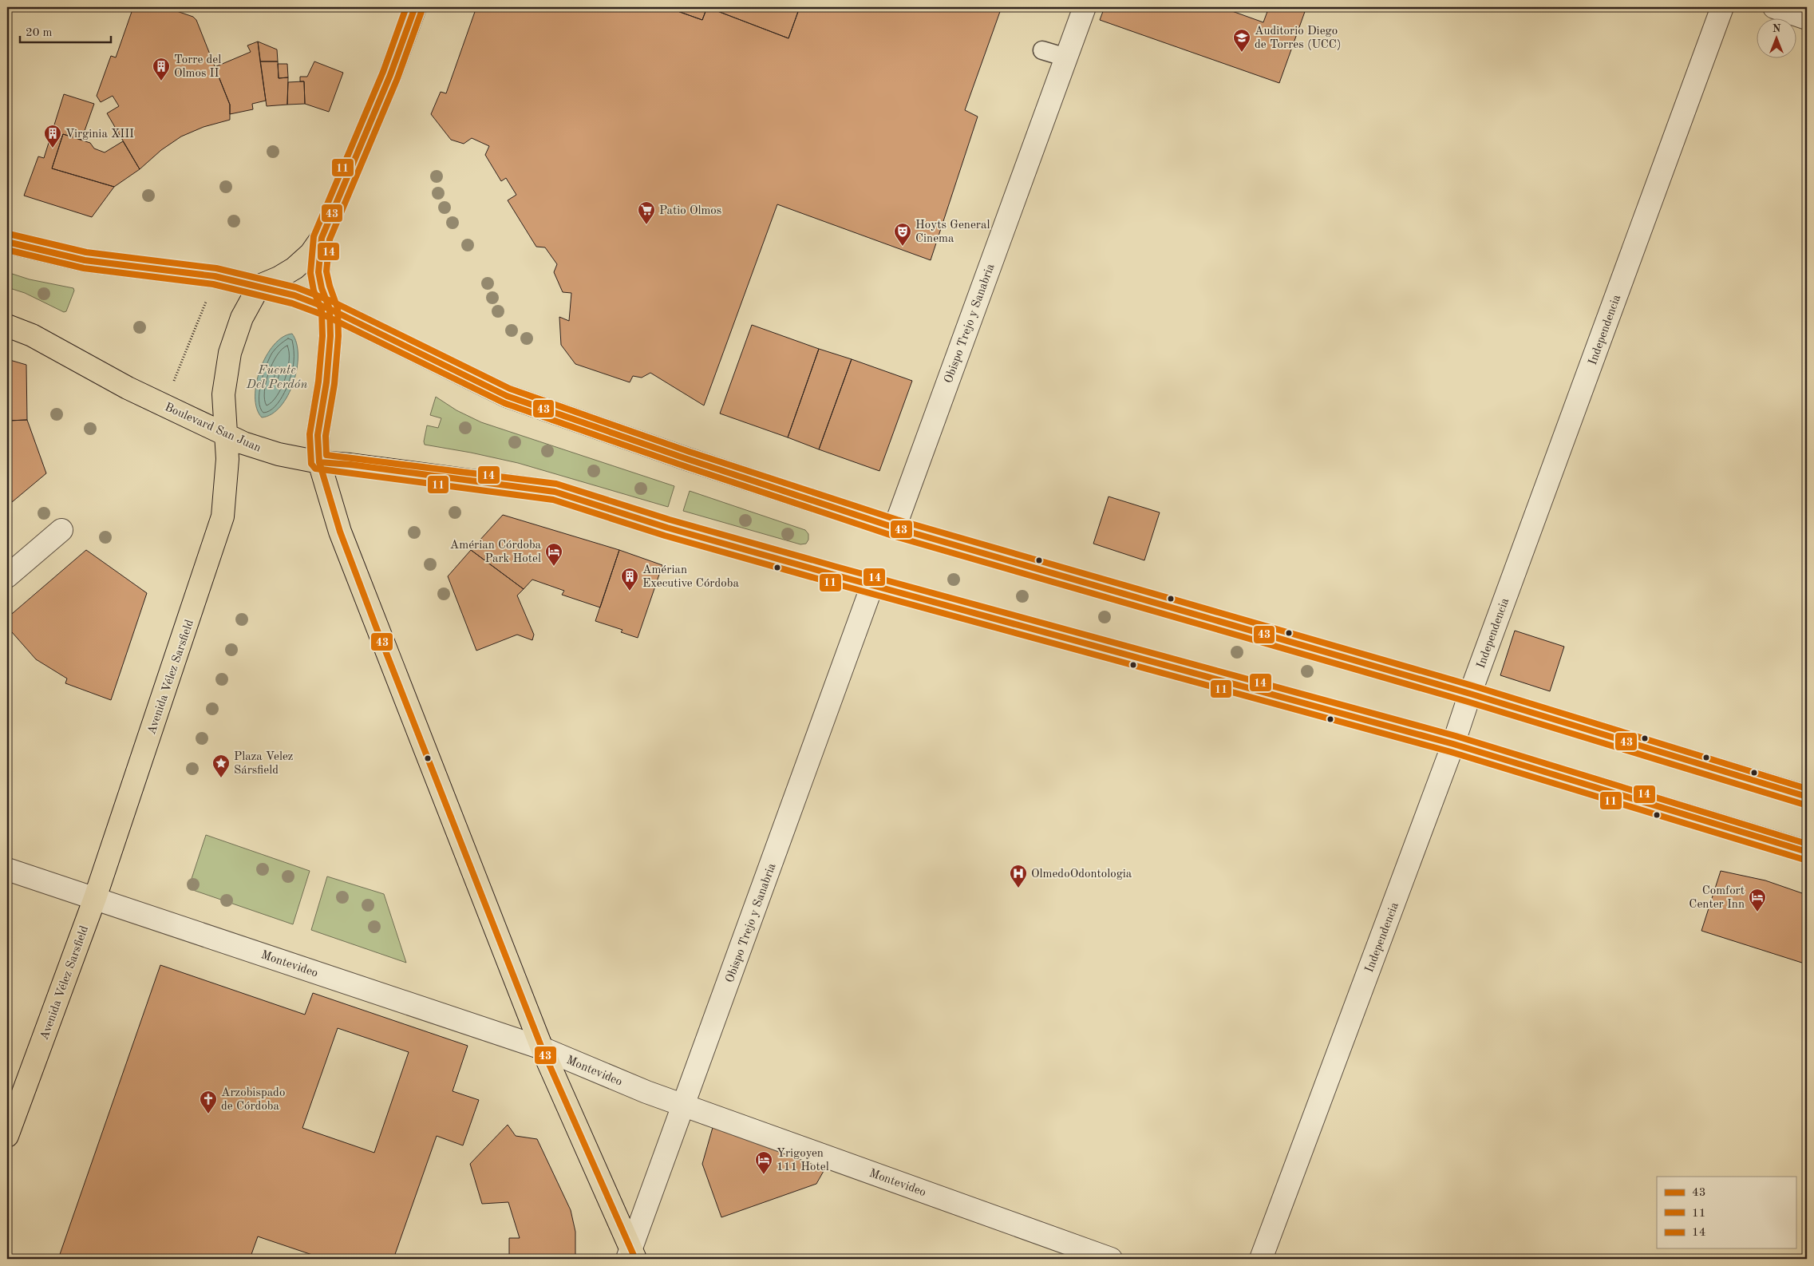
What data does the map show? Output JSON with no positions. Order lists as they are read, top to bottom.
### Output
{
  "streets": {
    "main road": ["Boulevard San Juan", "Avenida Vélez Sarsfield"],
    "street": ["Obispo Trejo y Sanabria", "Independencia", "Montevideo"]
  },
  "crossings": [
    ["Obispo Trejo y Sanabria", "Boulevard San Juan"],
    ["Obispo Trejo y Sanabria", "Montevideo"],
    ["Independencia", "Boulevard San Juan"],
    ["Boulevard San Juan", "Avenida Vélez Sarsfield"],
    ["Avenida Vélez Sarsfield", "Montevideo"]
  ],
  "water": ["Fuente Del Perdón"],
  "places": {
    "school or university": ["Auditorio Diego de Torres (UCC)"],
    "building": ["Torre del Olmos II", "Virginia XIII", "Amérian Executive Córdoba"],
    "supermarket": ["Patio Olmos"],
    "theatre": ["Hoyts General Cinema"],
    "hotel": ["Amérian Córdoba Park Hotel", "Comfort Center Inn", "Yrigoyen 111 Hotel"],
    "place": ["Plaza Velez Sársfield"],
    "hospital": ["OlmedoOdontologia"],
    "church": ["Arzobispado de Córdoba"]
  },
  "lines": ["transit line 43", "transit line 11", "transit line 14"],
  "legend": ["43", "11", "14"],
  "scale_bar": "20 m",
  "north": "top"
}
